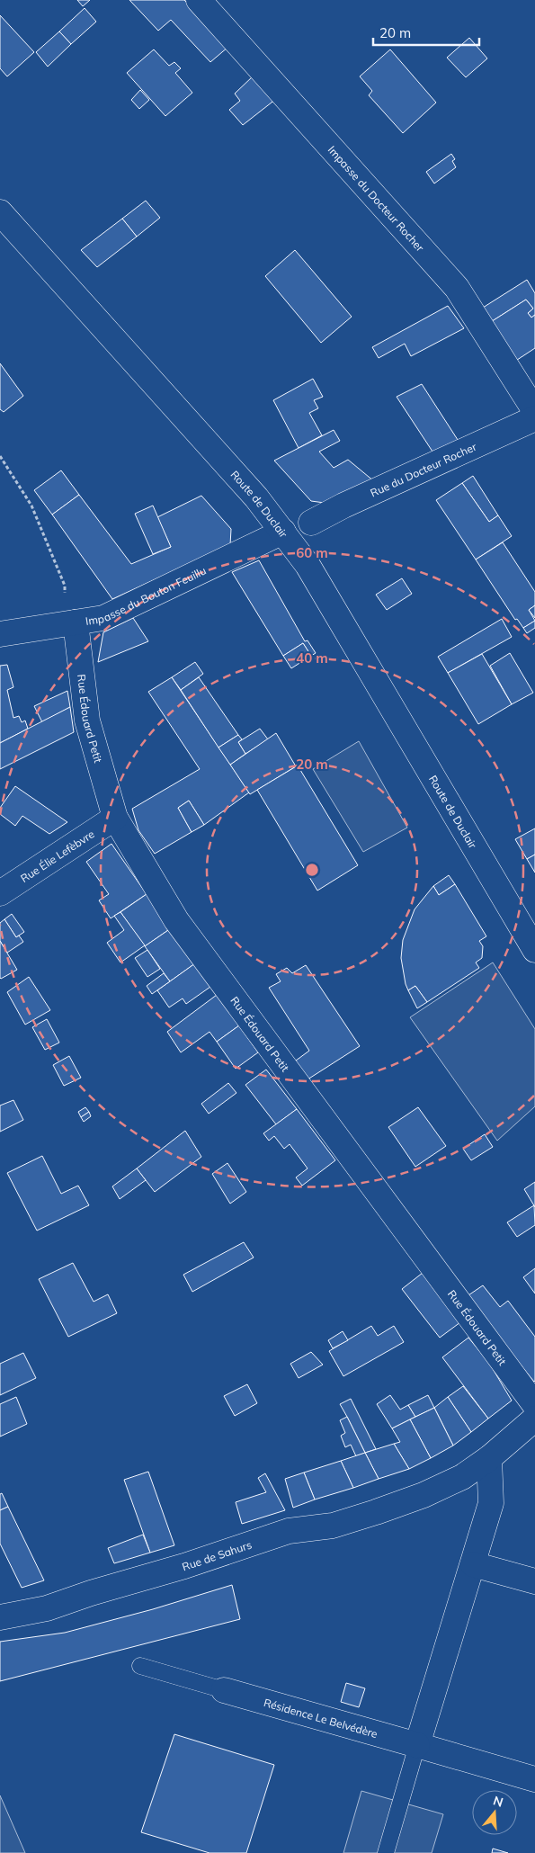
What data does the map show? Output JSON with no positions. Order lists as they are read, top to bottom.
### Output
{
  "streets": {
    "street": [
      "Impasse du Docteur Rocher",
      "Rue du Docteur Rocher",
      "Route de Duclair",
      "Impasse du Bouton Feuillu",
      "Rue Édouard Petit",
      "Rue Élie Lefèbvre",
      "Rue de Sahurs",
      "Résidence Le Belvédère"
    ]
  },
  "crossings": [
    ["Route de Duclair", "Impasse du Bouton Feuillu"],
    ["Impasse du Bouton Feuillu", "Rue Édouard Petit"],
    ["Rue Édouard Petit", "Rue Élie Lefèbvre"]
  ],
  "scale_bar": "20 m",
  "north": "top",
  "rings": ["60 m", "40 m", "20 m"]
}
